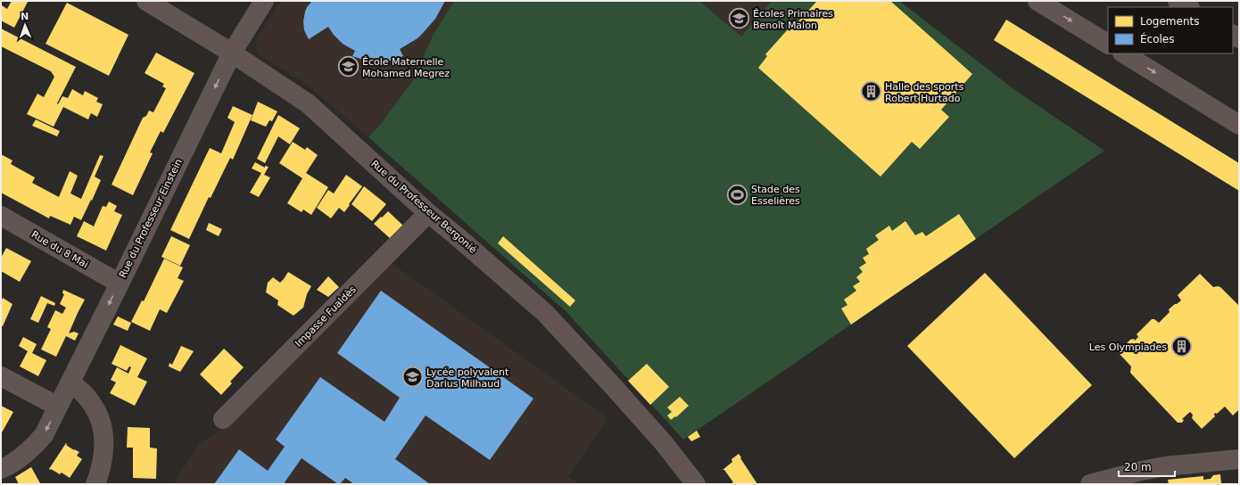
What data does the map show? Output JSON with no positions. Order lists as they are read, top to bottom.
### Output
{
  "streets": {
    "street": [
      "Rue du Professeur Bergonié",
      "Rue du Professeur Einstein",
      "Rue du 8 Mai",
      "Impasse Fualdès"
    ]
  },
  "crossings": [
    ["Rue du Professeur Bergonié", "Rue du Professeur Einstein"],
    ["Rue du Professeur Bergonié", "Impasse Fualdès"],
    ["Rue du Professeur Einstein", "Rue du 8 Mai"]
  ],
  "one_way": ["Rue du Professeur Einstein"],
  "places": {
    "school or university": ["Écoles Primaires Benoît Malon", "École Maternelle Mohamed Megrez", "Lycée polyvalent Darius Milhaud"],
    "building": ["Halle des sports Robert Hurtado", "Les Olympiades"],
    "sports": ["Stade des Esselières"]
  },
  "legend": ["Logements", "Écoles"],
  "scale_bar": "20 m",
  "north": "top"
}
